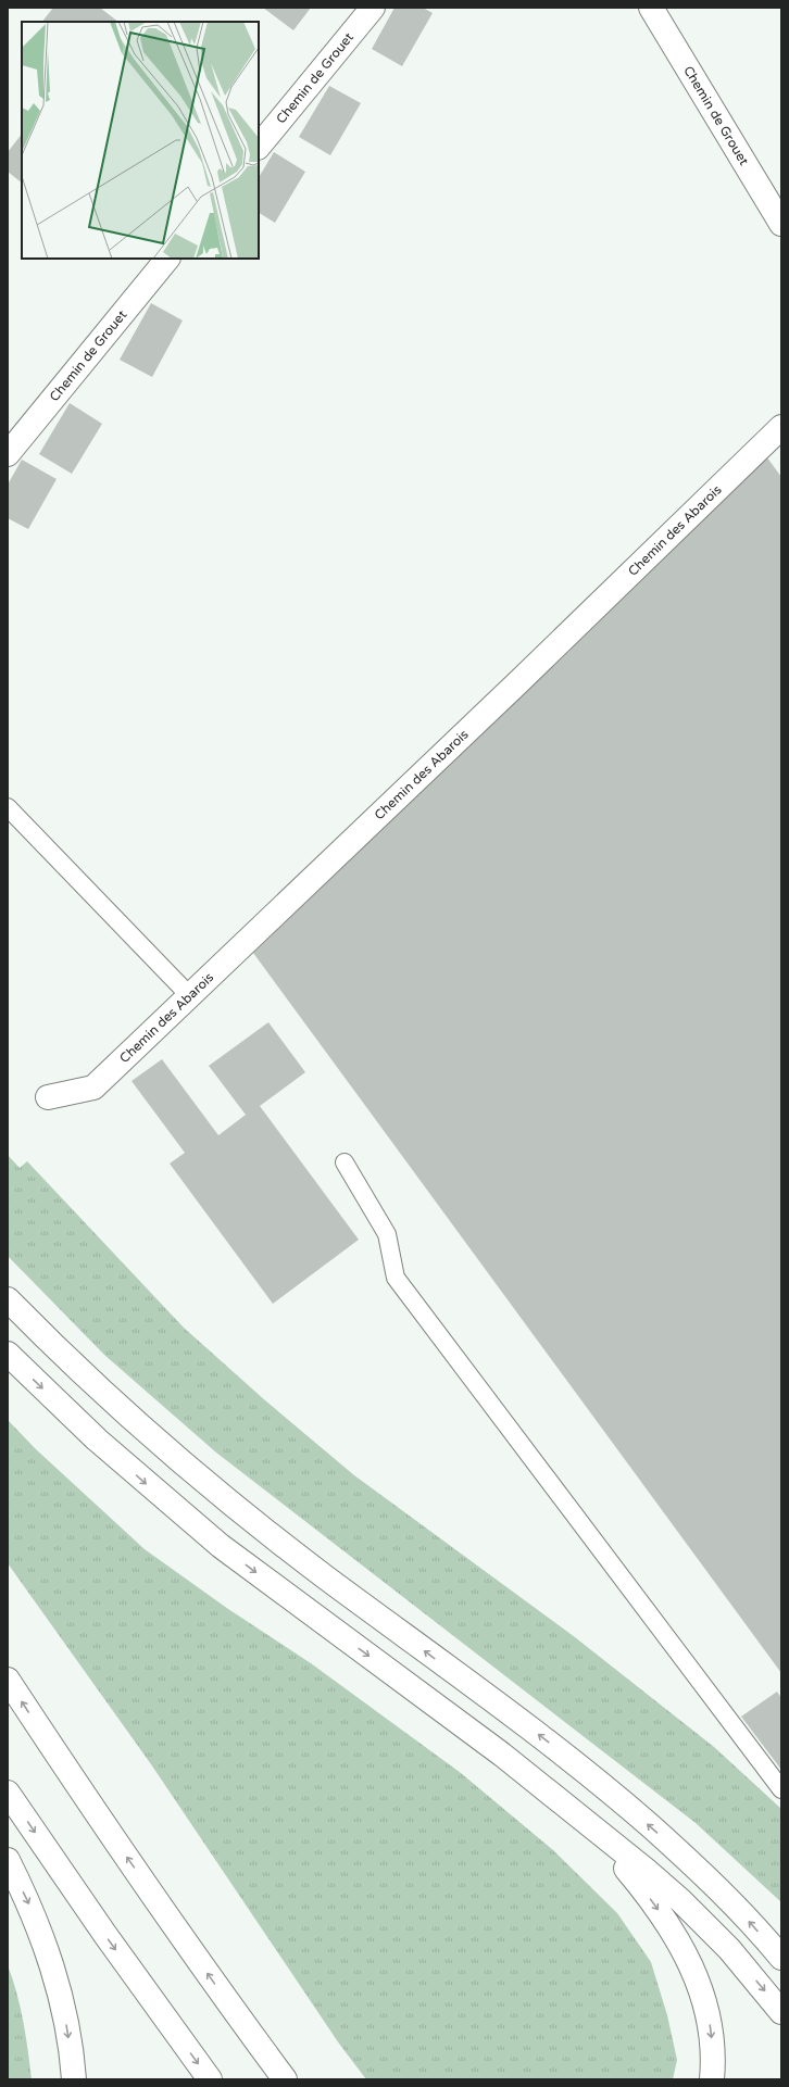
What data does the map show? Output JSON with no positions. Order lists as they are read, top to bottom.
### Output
{
  "streets": {
    "main road": ["Chemin de Grouet", "Chemin des Abarois"]
  }
}
